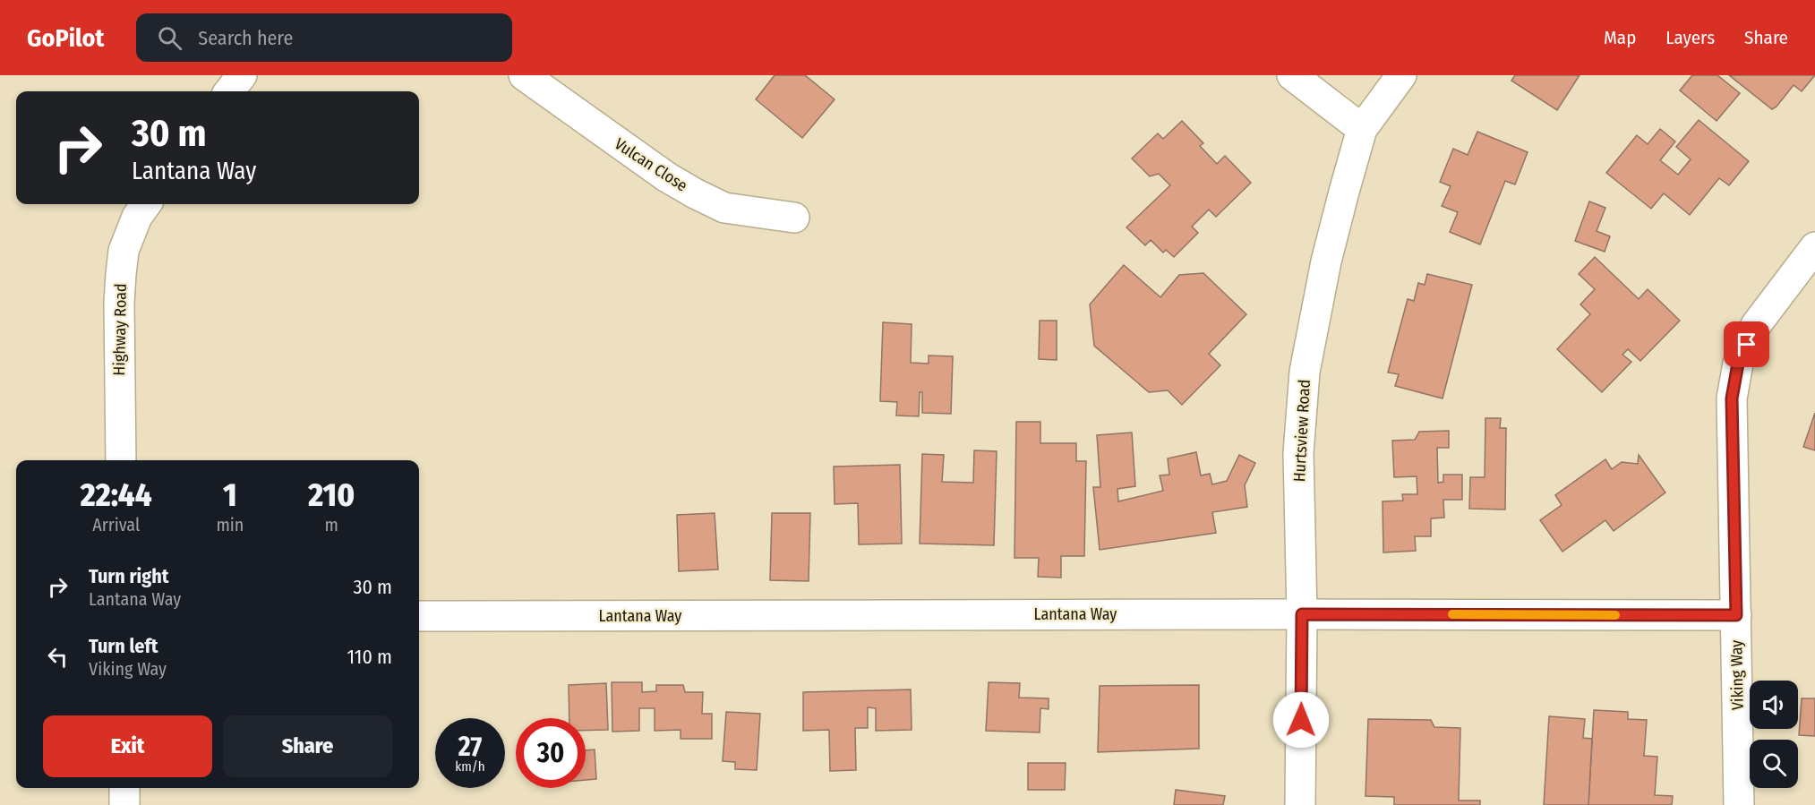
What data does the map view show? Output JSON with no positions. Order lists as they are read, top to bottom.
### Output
{
  "streets": {
    "street": [
      "Vulcan Close",
      "Highway Road",
      "Hurtsview Road",
      "Lantana Way",
      "Viking Way"
    ]
  },
  "crossings": [
    ["Hurtsview Road", "Lantana Way"],
    ["Lantana Way", "Viking Way"]
  ],
  "page": {
    "header": "GoPilot",
    "search": "Search here",
    "nav": ["Map", "Layers", "Share"],
    "turn": ["30 m", "Lantana Way"],
    "eta": [
      "22:44",
      "Arrival",
      "1",
      "min",
      "210",
      "m"
    ],
    "list": [
      {
        "name": "Turn right",
        "note": "Lantana Way",
        "value": "30 m"
      },
      {
        "name": "Turn left",
        "note": "Viking Way",
        "value": "110 m"
      }
    ],
    "buttons": ["Exit", "Share"],
    "speed": "27 km/h",
    "limit": "30"
  }
}
